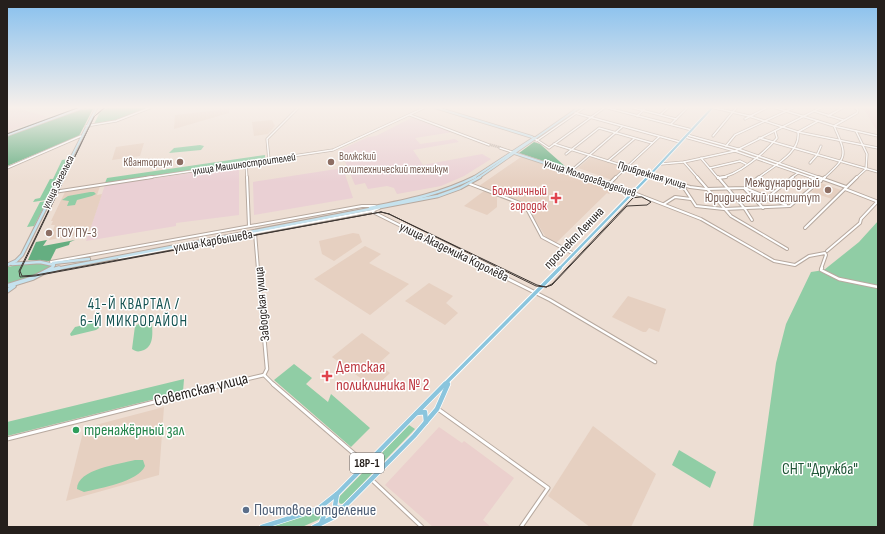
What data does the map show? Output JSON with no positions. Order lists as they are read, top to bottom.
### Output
{
  "streets": {
    "main road": ["проспект Ленина", "18Р-1"],
    "street": [
      "улица Машиностроителей",
      "Прибрежная улица",
      "улица Молодогвардейцев",
      "улица Энгельса",
      "улица Карбышева",
      "улица Академика Королёва",
      "Заводская улица",
      "Советская улица"
    ]
  },
  "crossings": [
    ["улица Машиностроителей", "улица Энгельса"],
    ["Прибрежная улица", "улица Молодогвардейцев"],
    ["Прибрежная улица", "проспект Ленина"],
    ["улица Молодогвардейцев", "проспект Ленина"],
    ["улица Молодогвардейцев", "улица Карбышева"],
    ["улица Энгельса", "улица Карбышева"],
    ["проспект Ленина", "улица Академика Королёва"],
    ["проспект Ленина", "Советская улица"],
    ["улица Карбышева", "улица Академика Королёва"],
    ["улица Карбышева", "Заводская улица"],
    ["Заводская улица", "Советская улица"]
  ],
  "districts": ["41-Й КВАРТАЛ / 6-Й МИКРОРАЙОН"],
  "parks": ["СНТ \"Дружба\""],
  "places": {
    "other": [
      "Кванториум",
      "Волжский политехнический техникум",
      "Международный Юридический институт",
      "ГОУ ПУ-3",
      "тренажёрный зал",
      "Почтовое отделение"
    ],
    "health": ["Больничный городок", "Детская поликлиника № 2"]
  }
}
